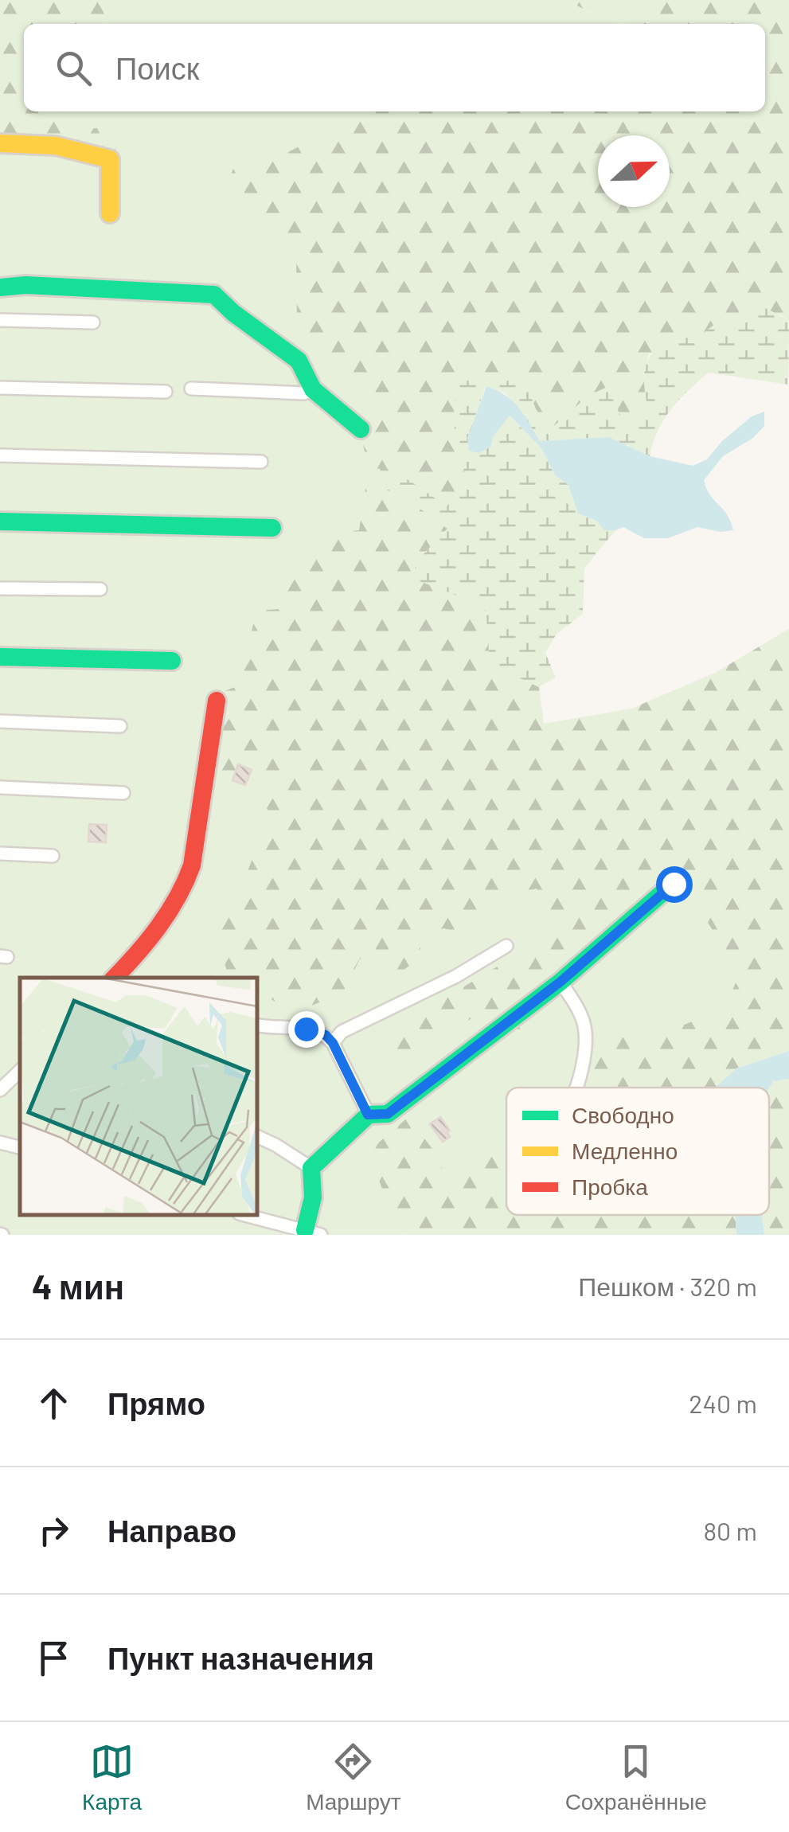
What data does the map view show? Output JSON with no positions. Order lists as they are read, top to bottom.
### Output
{
  "legend": ["Свободно", "Медленно", "Пробка"],
  "north": "right",
  "page": {
    "search": "Поиск",
    "heading": ["4 мин", "Пешком · 320 m"],
    "list": [
      ["Прямо", "240 m"],
      ["Направо", "80 m"],
      "Пункт назначения"
    ],
    "nav": ["Карта", "Маршрут", "Сохранённые"]
  }
}
